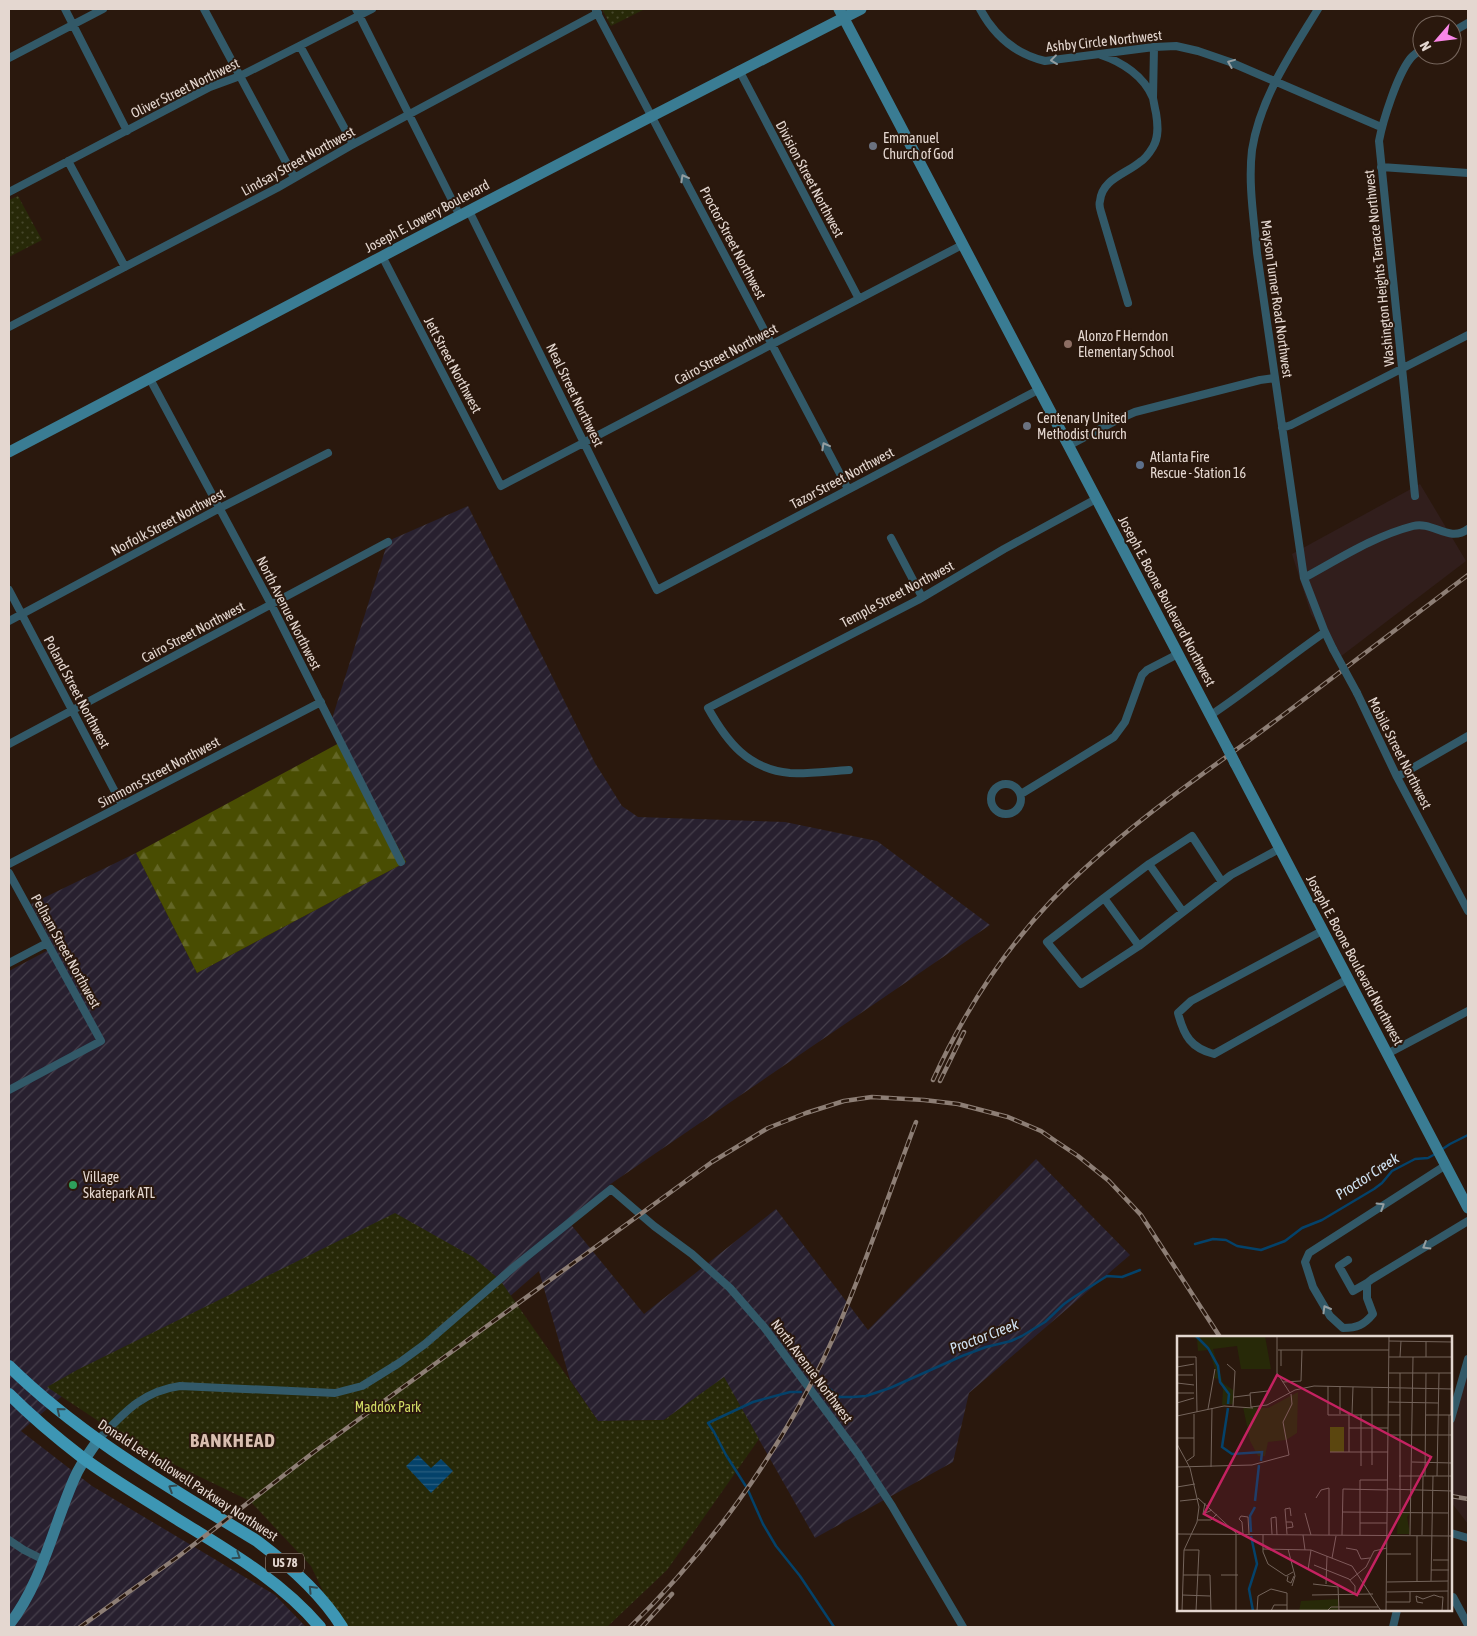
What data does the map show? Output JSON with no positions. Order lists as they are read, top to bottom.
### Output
{
  "streets": {
    "main road": [
      "Joseph E. Lowery Boulevard",
      "Joseph E. Boone Boulevard Northwest",
      "Donald Lee Hollowell Parkway Northwest",
      "US 78"
    ],
    "street": [
      "Ashby Circle Northwest",
      "Oliver Street Northwest",
      "Lindsay Street Northwest",
      "Division Street Northwest",
      "Proctor Street Northwest",
      "Washington Heights Terrace Northwest",
      "Mayson Turner Road Northwest",
      "Cairo Street Northwest",
      "Jett Street Northwest",
      "Neal Street Northwest",
      "Tazor Street Northwest",
      "Norfolk Street Northwest",
      "Temple Street Northwest",
      "North Avenue Northwest",
      "Poland Street Northwest",
      "Mobile Street Northwest",
      "Simmons Street Northwest",
      "Pelham Street Northwest"
    ]
  },
  "crossings": [
    ["Ashby Circle Northwest", "Washington Heights Terrace Northwest"],
    ["Ashby Circle Northwest", "Mayson Turner Road Northwest"],
    ["Oliver Street Northwest", "Neal Street Northwest"],
    ["Lindsay Street Northwest", "Proctor Street Northwest"],
    ["Lindsay Street Northwest", "Neal Street Northwest"],
    ["Division Street Northwest", "Joseph E. Lowery Boulevard"],
    ["Division Street Northwest", "Cairo Street Northwest"],
    ["Joseph E. Lowery Boulevard", "Proctor Street Northwest"],
    ["Joseph E. Lowery Boulevard", "Jett Street Northwest"],
    ["Joseph E. Lowery Boulevard", "Neal Street Northwest"],
    ["Joseph E. Lowery Boulevard", "Joseph E. Boone Boulevard Northwest"],
    ["Joseph E. Lowery Boulevard", "North Avenue Northwest"],
    ["Proctor Street Northwest", "Cairo Street Northwest"],
    ["Proctor Street Northwest", "Tazor Street Northwest"],
    ["Mayson Turner Road Northwest", "Mobile Street Northwest"],
    ["Cairo Street Northwest", "Jett Street Northwest"],
    ["Cairo Street Northwest", "Neal Street Northwest"],
    ["Cairo Street Northwest", "Joseph E. Boone Boulevard Northwest"],
    ["Cairo Street Northwest", "North Avenue Northwest"],
    ["Cairo Street Northwest", "Poland Street Northwest"],
    ["Neal Street Northwest", "Tazor Street Northwest"],
    ["Tazor Street Northwest", "Joseph E. Boone Boulevard Northwest"],
    ["Norfolk Street Northwest", "North Avenue Northwest"],
    ["Norfolk Street Northwest", "Poland Street Northwest"],
    ["Temple Street Northwest", "Joseph E. Boone Boulevard Northwest"],
    ["North Avenue Northwest", "Simmons Street Northwest"],
    ["North Avenue Northwest", "Donald Lee Hollowell Parkway Northwest"],
    ["Poland Street Northwest", "Simmons Street Northwest"]
  ],
  "one_way": ["Ashby Circle Northwest", "Proctor Street Northwest"],
  "districts": ["BANKHEAD"],
  "water": ["Proctor Creek"],
  "parks": ["Maddox Park"],
  "places": [
    "Emmanuel Church of God",
    "Alonzo F Herndon Elementary School",
    "Centenary United Methodist Church",
    "Atlanta Fire Rescue - Station 16",
    "Village Skatepark ATL"
  ],
  "north": "bottom left"
}
